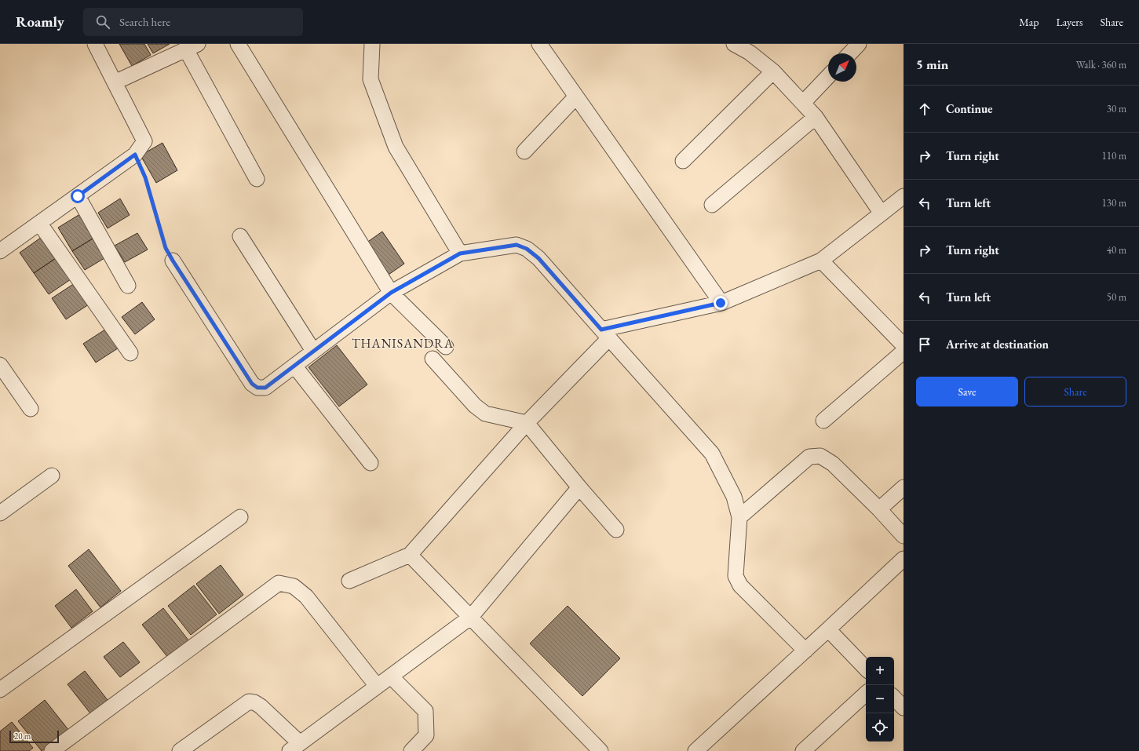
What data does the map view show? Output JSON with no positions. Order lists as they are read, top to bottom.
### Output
{
  "districts": ["THANISANDRA"],
  "scale_bar": "20 m",
  "north": "top right",
  "page": {
    "header": "Roamly",
    "search": "Search here",
    "nav": ["Map", "Layers", "Share"],
    "heading": ["5 min", "Walk · 360 m"],
    "list": [
      ["Continue", "30 m"],
      ["Turn right", "110 m"],
      ["Turn left", "130 m"],
      ["Turn right", "40 m"],
      ["Turn left", "50 m"],
      "Arrive at destination"
    ],
    "buttons": ["Save", "Share"],
    "map_buttons": ["+", "−"],
    "scale": "20 m"
  }
}
